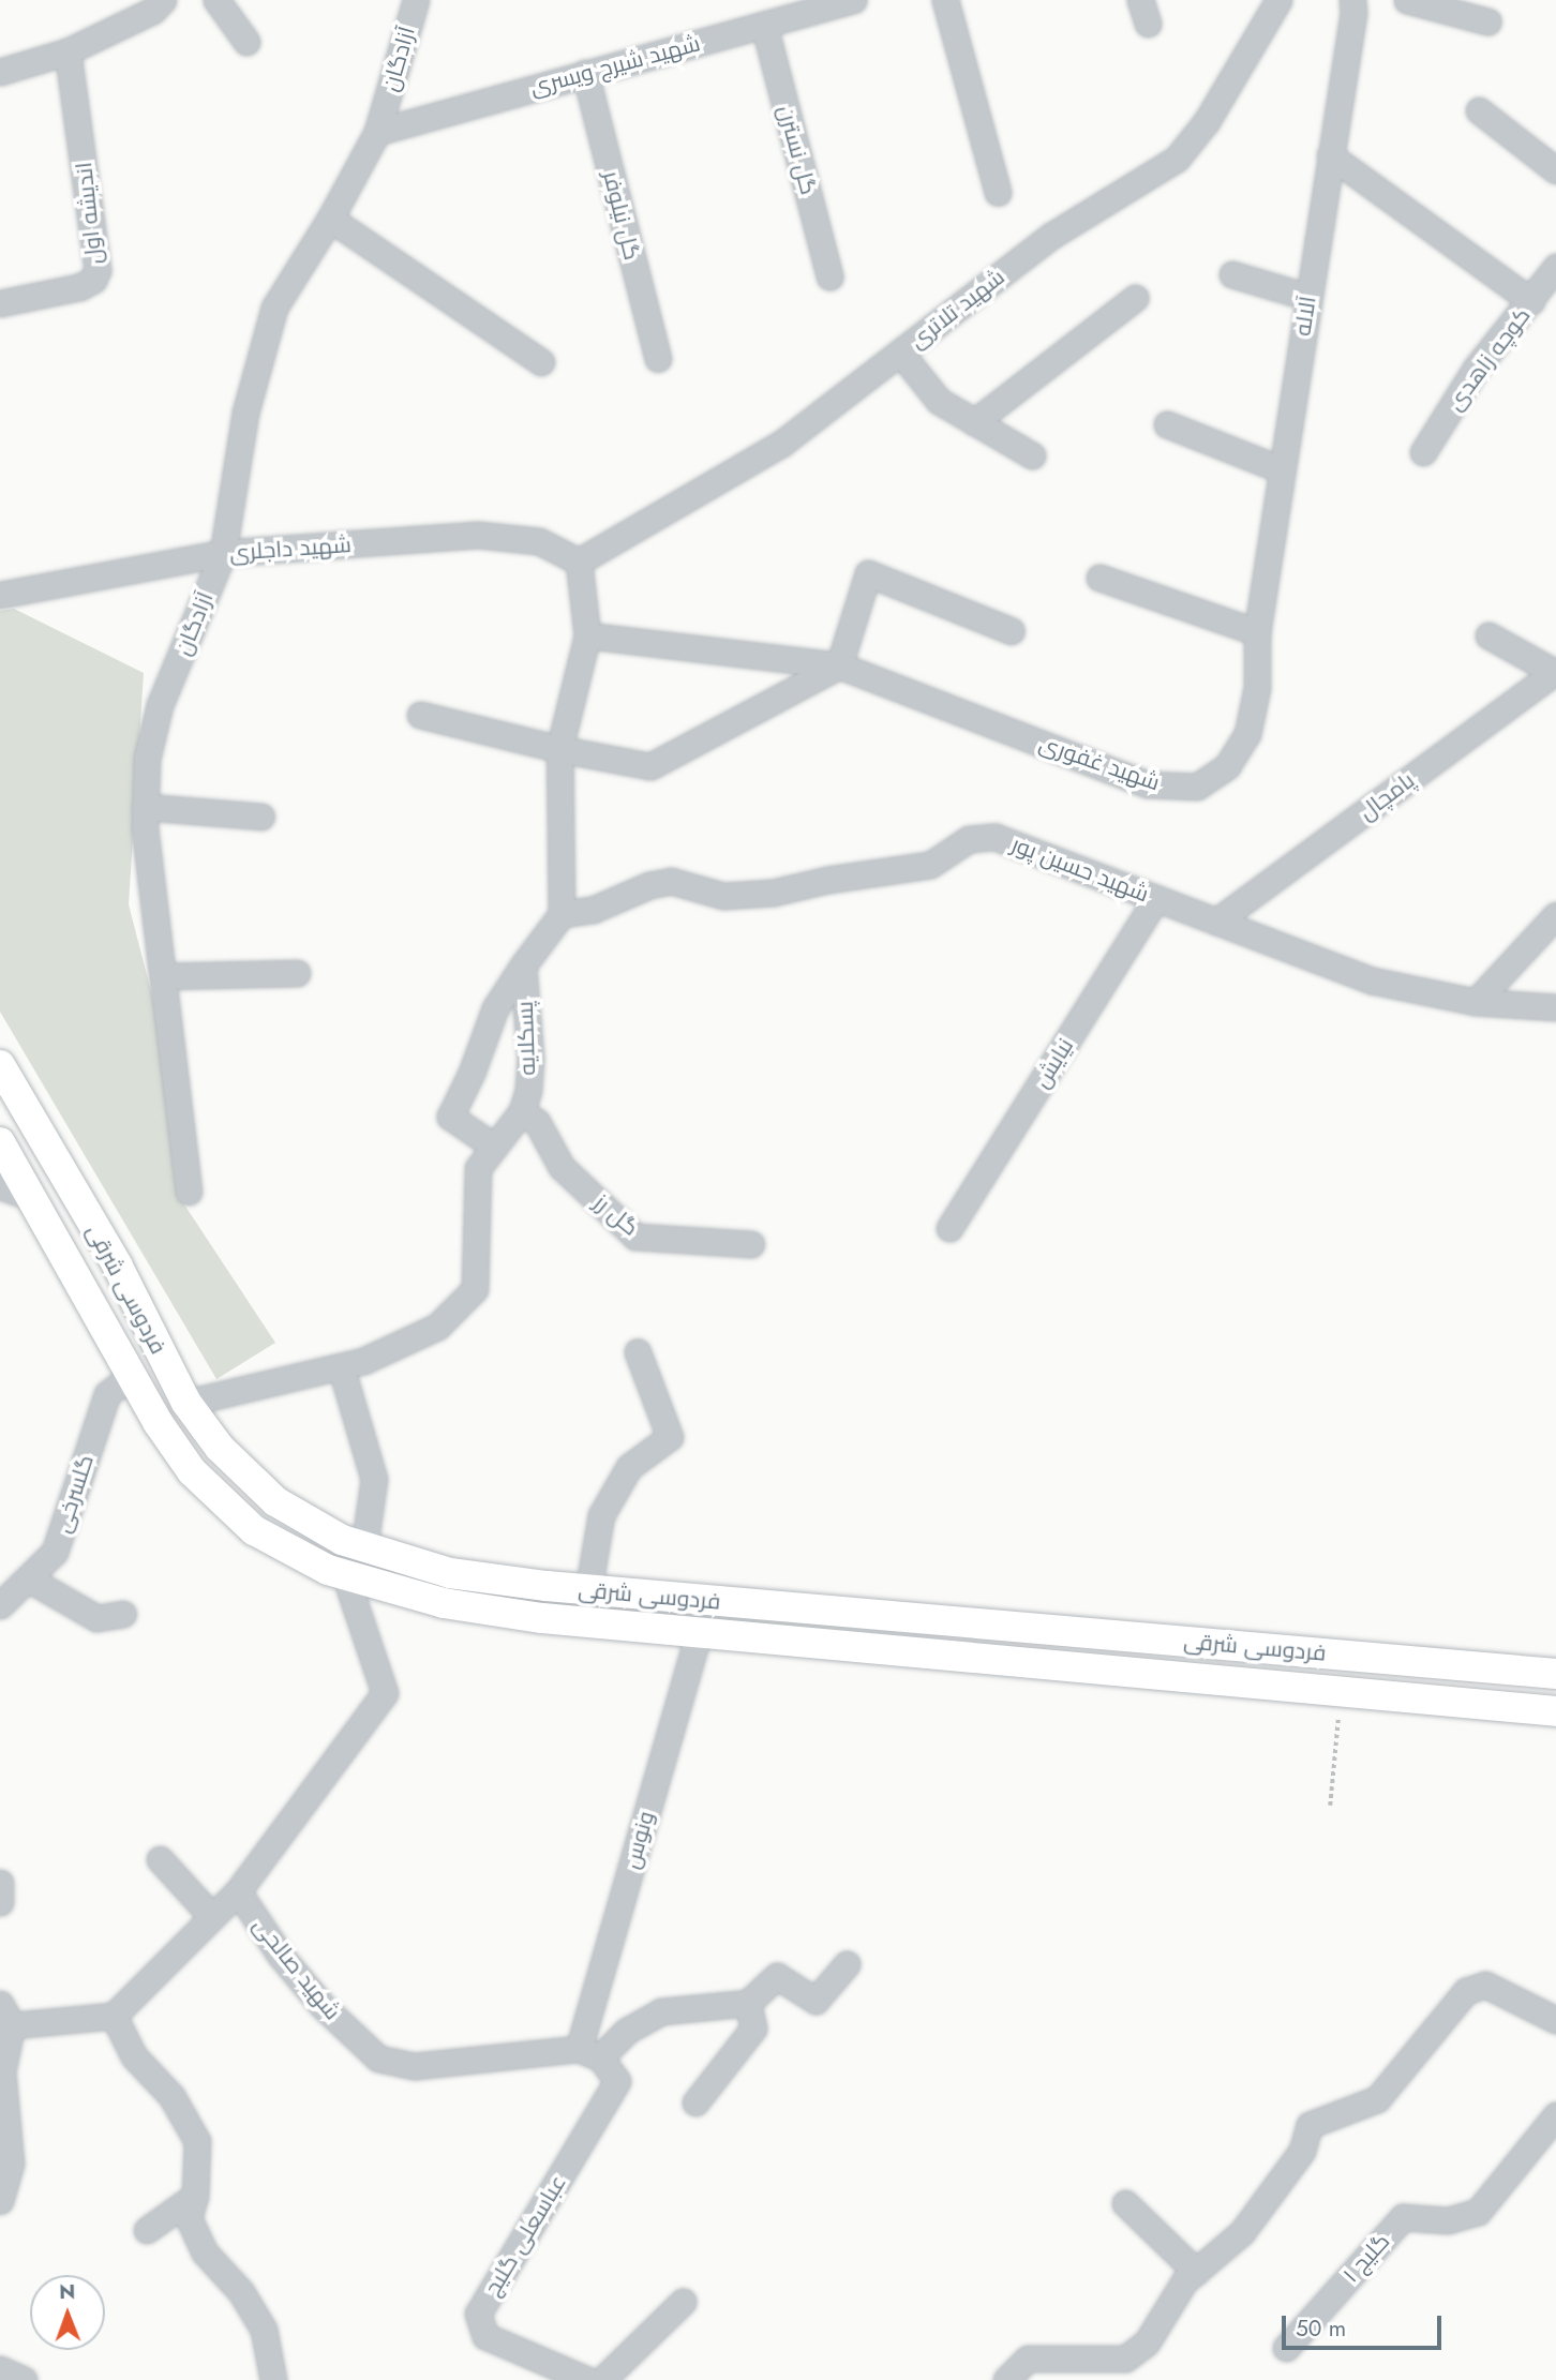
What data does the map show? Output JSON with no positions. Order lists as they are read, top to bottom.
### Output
{
  "streets": {
    "main road": ["فردوسی شرقی"],
    "street": [
      "آزادگان",
      "شهید شیرج ویسری",
      "گل نسترن",
      "اندیشه اول",
      "گل نیلوفر",
      "شهید تلاتری",
      "آلاله",
      "کوچه زاهدی",
      "شهید داجلری",
      "شهید غفوری",
      "پامچال",
      "شهید حسین پور",
      "پسکلایه",
      "نیایش",
      "گل رز",
      "گلسرخی",
      "ونوس",
      "شهید صالحی",
      "عباسعلی گلیج",
      "گلیج ۱"
    ]
  },
  "crossings": [
    ["آزادگان", "شهید شیرج ویسری"],
    ["آزادگان", "شهید داجلری"],
    ["شهید شیرج ویسری", "گل نسترن"],
    ["شهید شیرج ویسری", "گل نیلوفر"],
    ["شهید تلاتری", "شهید داجلری"],
    ["آلاله", "شهید غفوری"],
    ["پامچال", "شهید حسین پور"],
    ["شهید حسین پور", "نیایش"],
    ["پسکلایه", "گل رز"],
    ["پسکلایه", "فردوسی شرقی"],
    ["فردوسی شرقی", "گلسرخی"],
    ["فردوسی شرقی", "ونوس"],
    ["ونوس", "شهید صالحی"],
    ["ونوس", "عباسعلی گلیج"],
    ["شهید صالحی", "عباسعلی گلیج"]
  ],
  "scale_bar": "50 m",
  "north": "top"
}
